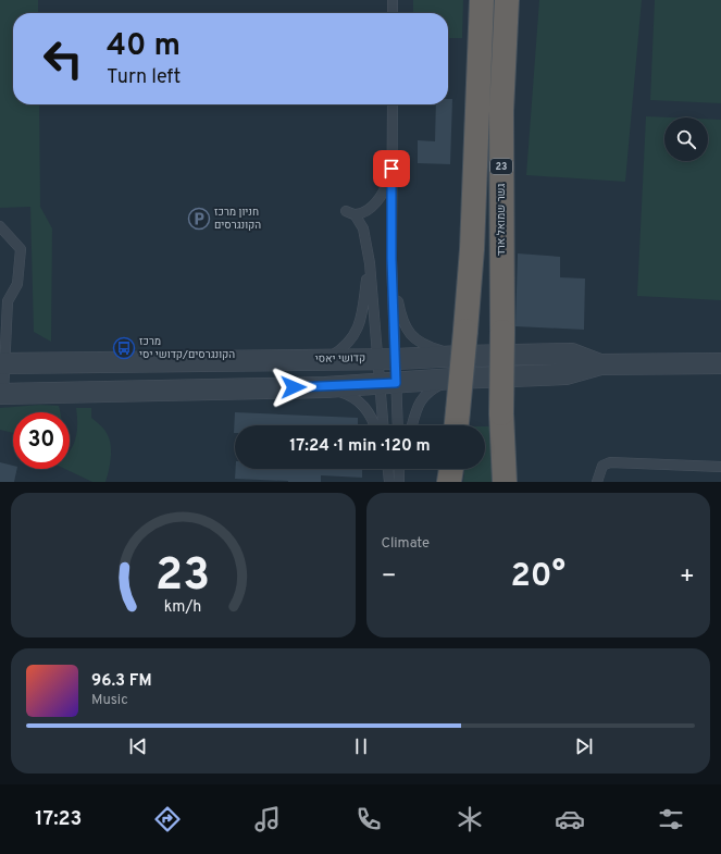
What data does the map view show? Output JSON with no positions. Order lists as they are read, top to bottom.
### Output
{
  "streets": {
    "highway": ["23", "גשר שמואל ארד"],
    "street": ["קדושי יאסי"]
  },
  "places": {
    "parking": ["חניון מרכז הקונגרסים"],
    "bus stop": ["מרכז הקונגרסים/קדושי יסי"]
  },
  "page": {
    "turn": ["40 m", "Turn left"],
    "limit": "30",
    "trip": "17:24 · 1 min · 120 m",
    "tile": "Climate",
    "heat": ["−", "20°", "+"],
    "song": ["96.3 FM", "Music"],
    "tabs": "17:23",
    "gauge": ["23", "km/h"]
  }
}
